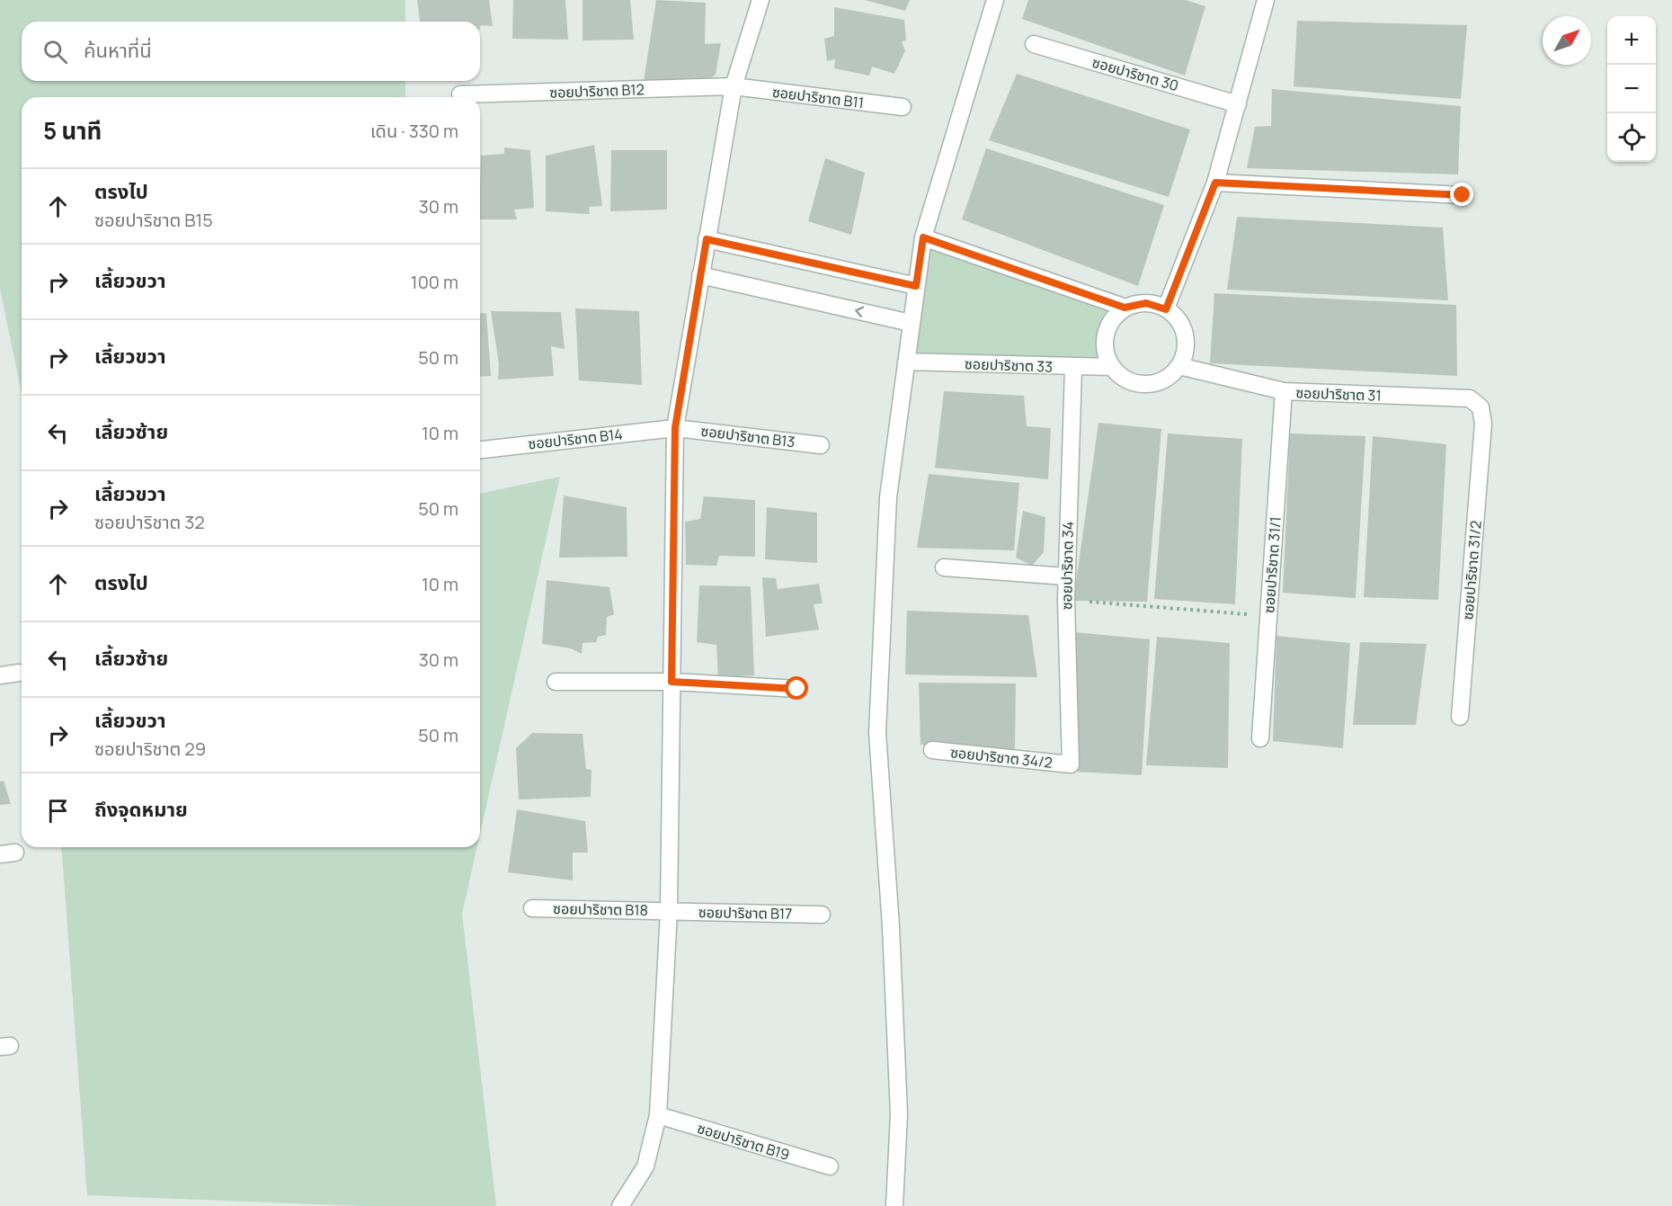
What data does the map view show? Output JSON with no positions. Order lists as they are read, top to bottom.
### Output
{
  "streets": {
    "street": [
      "ซอยปาริชาต 30",
      "ซอยปาริชาต B12",
      "ซอยปาริชาต B11",
      "ซอยปาริชาต 33",
      "ซอยปาริชาต 31",
      "ซอยปาริชาต B13",
      "ซอยปาริชาต B14",
      "ซอยปาริชาต 31/1",
      "ซอยปาริชาต 34",
      "ซอยปาริชาต 31/2",
      "ซอยปาริชาต 34/2",
      "ซอยปาริชาต B18",
      "ซอยปาริชาต B17",
      "ซอยปาริชาต B19"
    ]
  },
  "crossings": [
    ["ซอยปาริชาต B12", "ซอยปาริชาต B11"],
    ["ซอยปาริชาต 33", "ซอยปาริชาต 31"],
    ["ซอยปาริชาต 33", "ซอยปาริชาต 34"],
    ["ซอยปาริชาต 31", "ซอยปาริชาต 31/1"],
    ["ซอยปาริชาต 31", "ซอยปาริชาต 31/2"],
    ["ซอยปาริชาต B13", "ซอยปาริชาต B14"],
    ["ซอยปาริชาต 34", "ซอยปาริชาต 34/2"],
    ["ซอยปาริชาต B18", "ซอยปาริชาต B17"]
  ],
  "north": "top right",
  "page": {
    "map_buttons": ["+", "−"],
    "search": "ค้นหาที่นี่",
    "heading": ["5 นาที", "เดิน · 330 m"],
    "list": [
      ["ตรงไป", "ซอยปาริชาต B15", "30 m"],
      ["เลี้ยวขวา", "100 m"],
      ["เลี้ยวขวา", "50 m"],
      ["เลี้ยวซ้าย", "10 m"],
      ["เลี้ยวขวา", "ซอยปาริชาต 32", "50 m"],
      ["ตรงไป", "10 m"],
      ["เลี้ยวซ้าย", "30 m"],
      ["เลี้ยวขวา", "ซอยปาริชาต 29", "50 m"],
      "ถึงจุดหมาย"
    ]
  }
}
